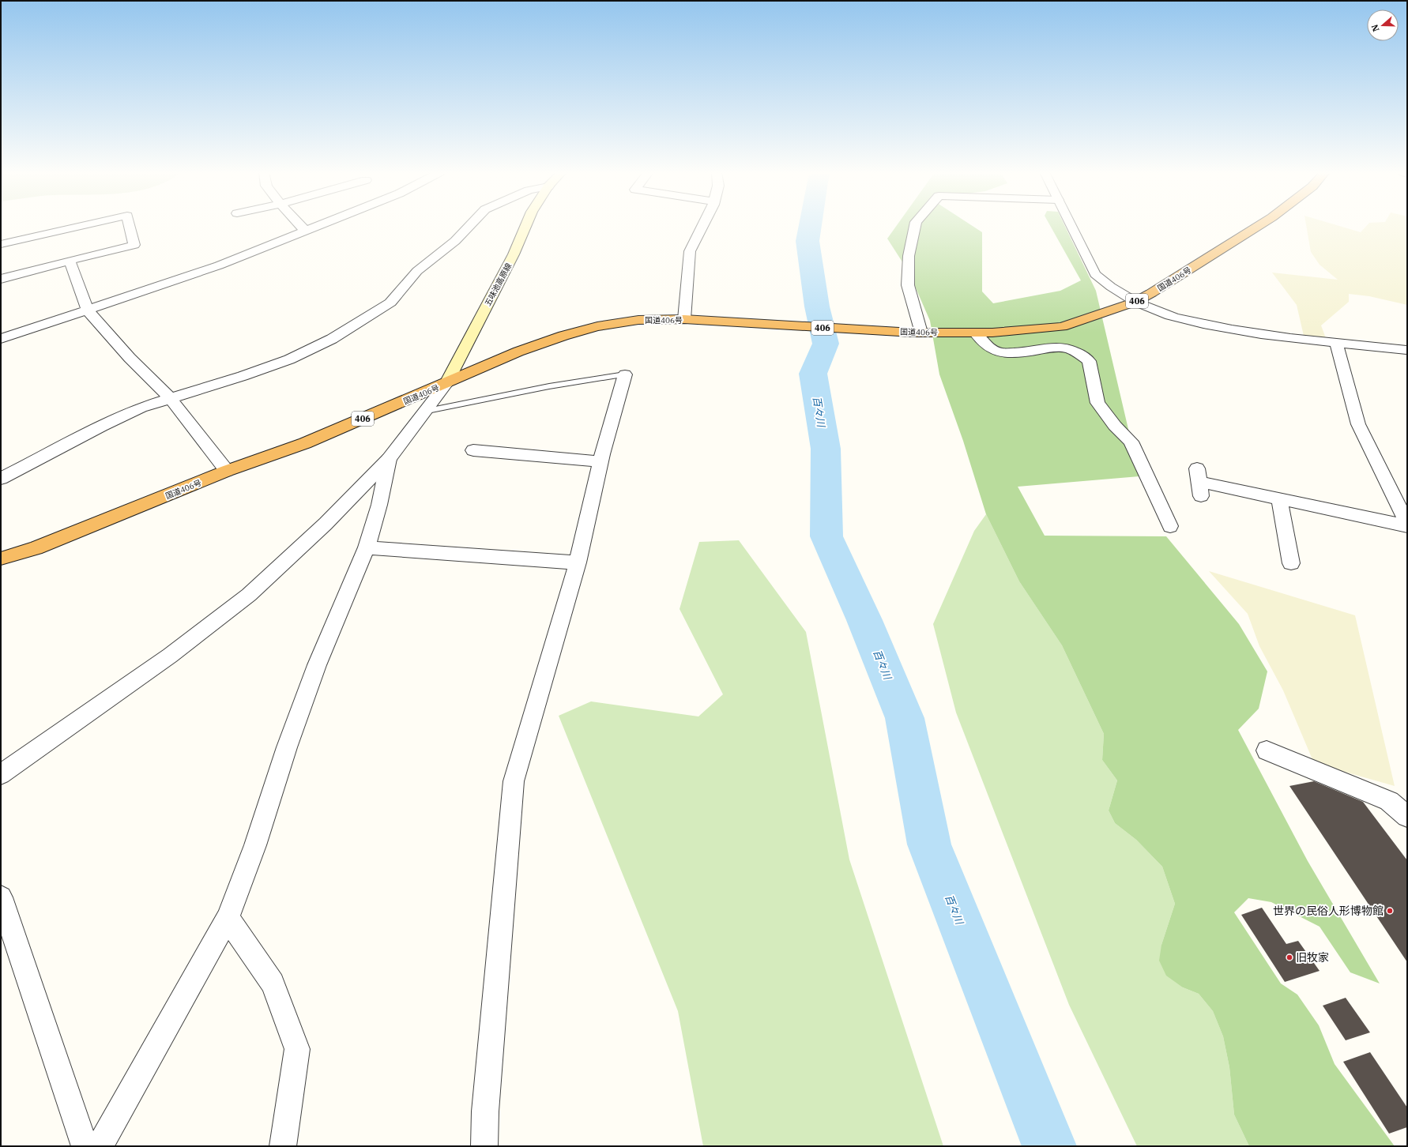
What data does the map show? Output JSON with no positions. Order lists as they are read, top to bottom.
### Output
{
  "streets": {
    "highway": ["国道406号", "406"],
    "main road": ["五味池高原線"]
  },
  "crossings": [
    ["国道406号", "五味池高原線"]
  ],
  "water": ["百々川"],
  "places": ["世界の民俗人形博物館", "旧牧家"],
  "north": "left"
}
